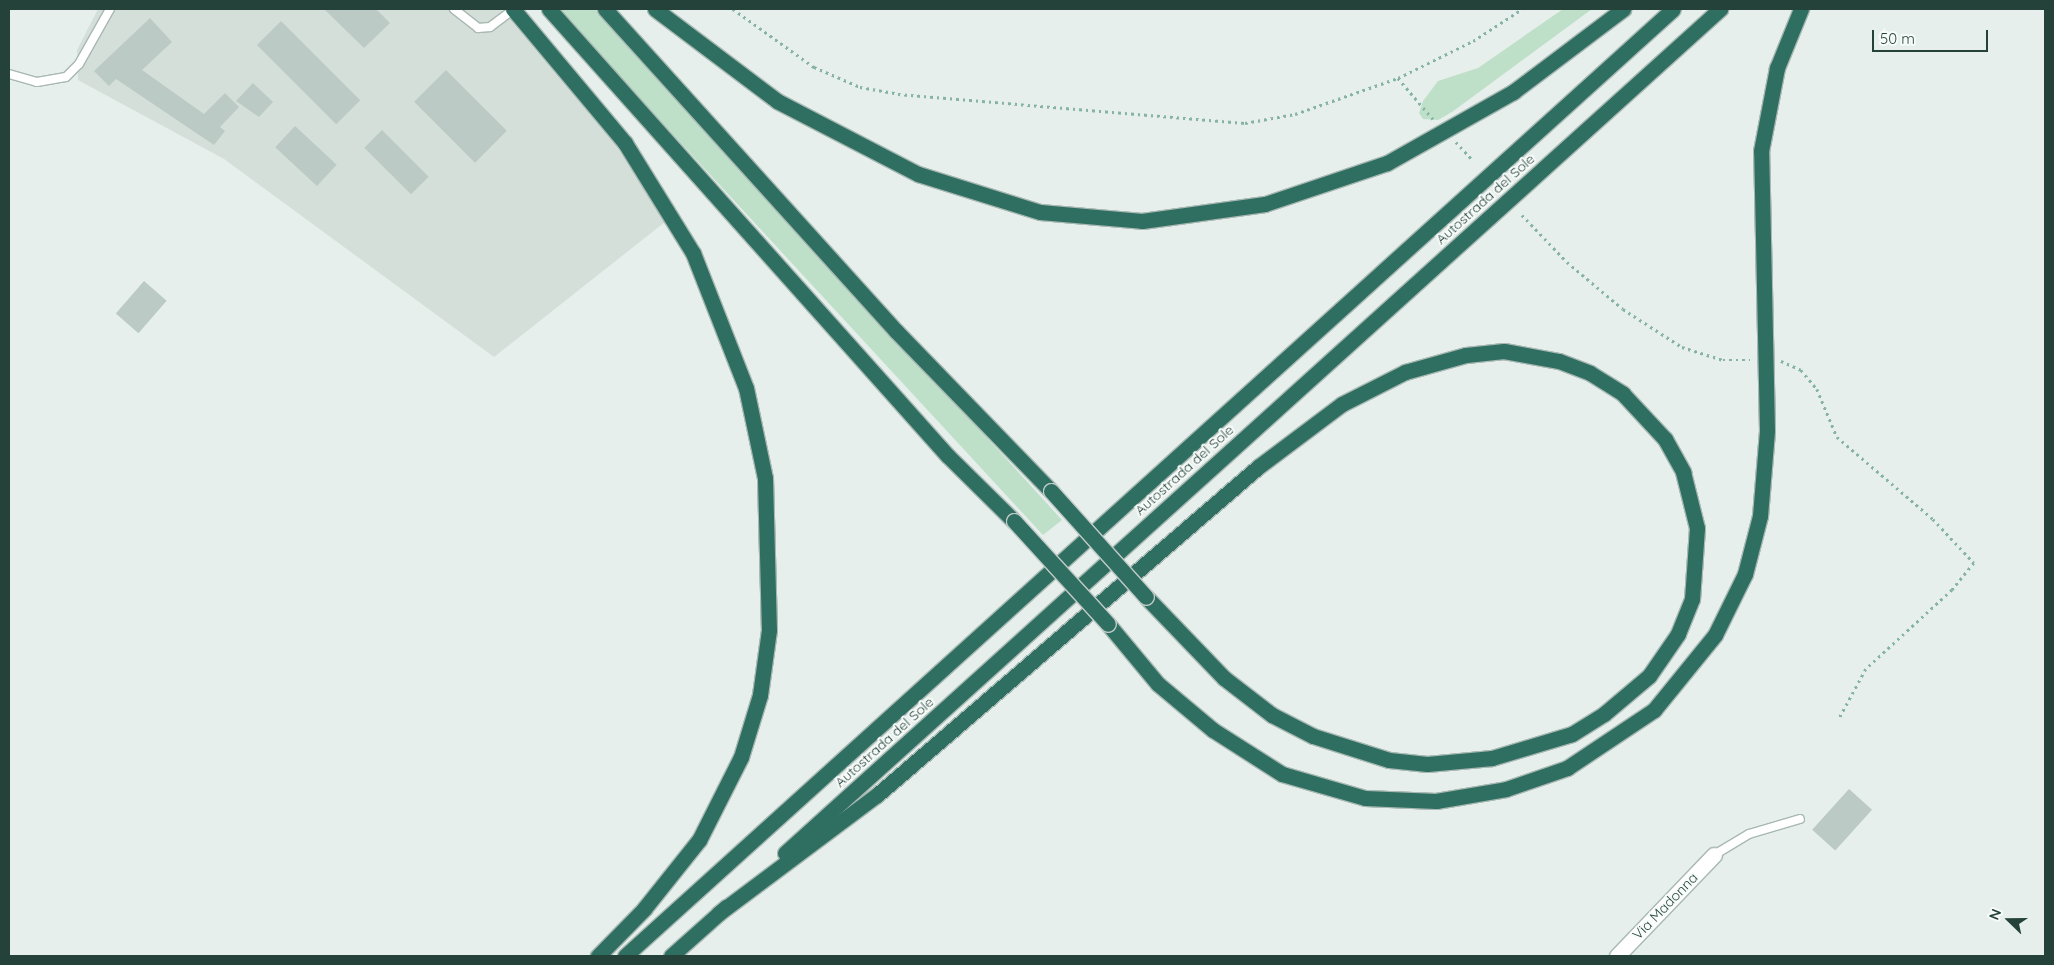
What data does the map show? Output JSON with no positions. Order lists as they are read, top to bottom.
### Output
{
  "streets": {
    "highway": ["Autostrada del Sole"],
    "street": ["Via Madonna"]
  },
  "scale_bar": "50 m",
  "north": "left"
}
